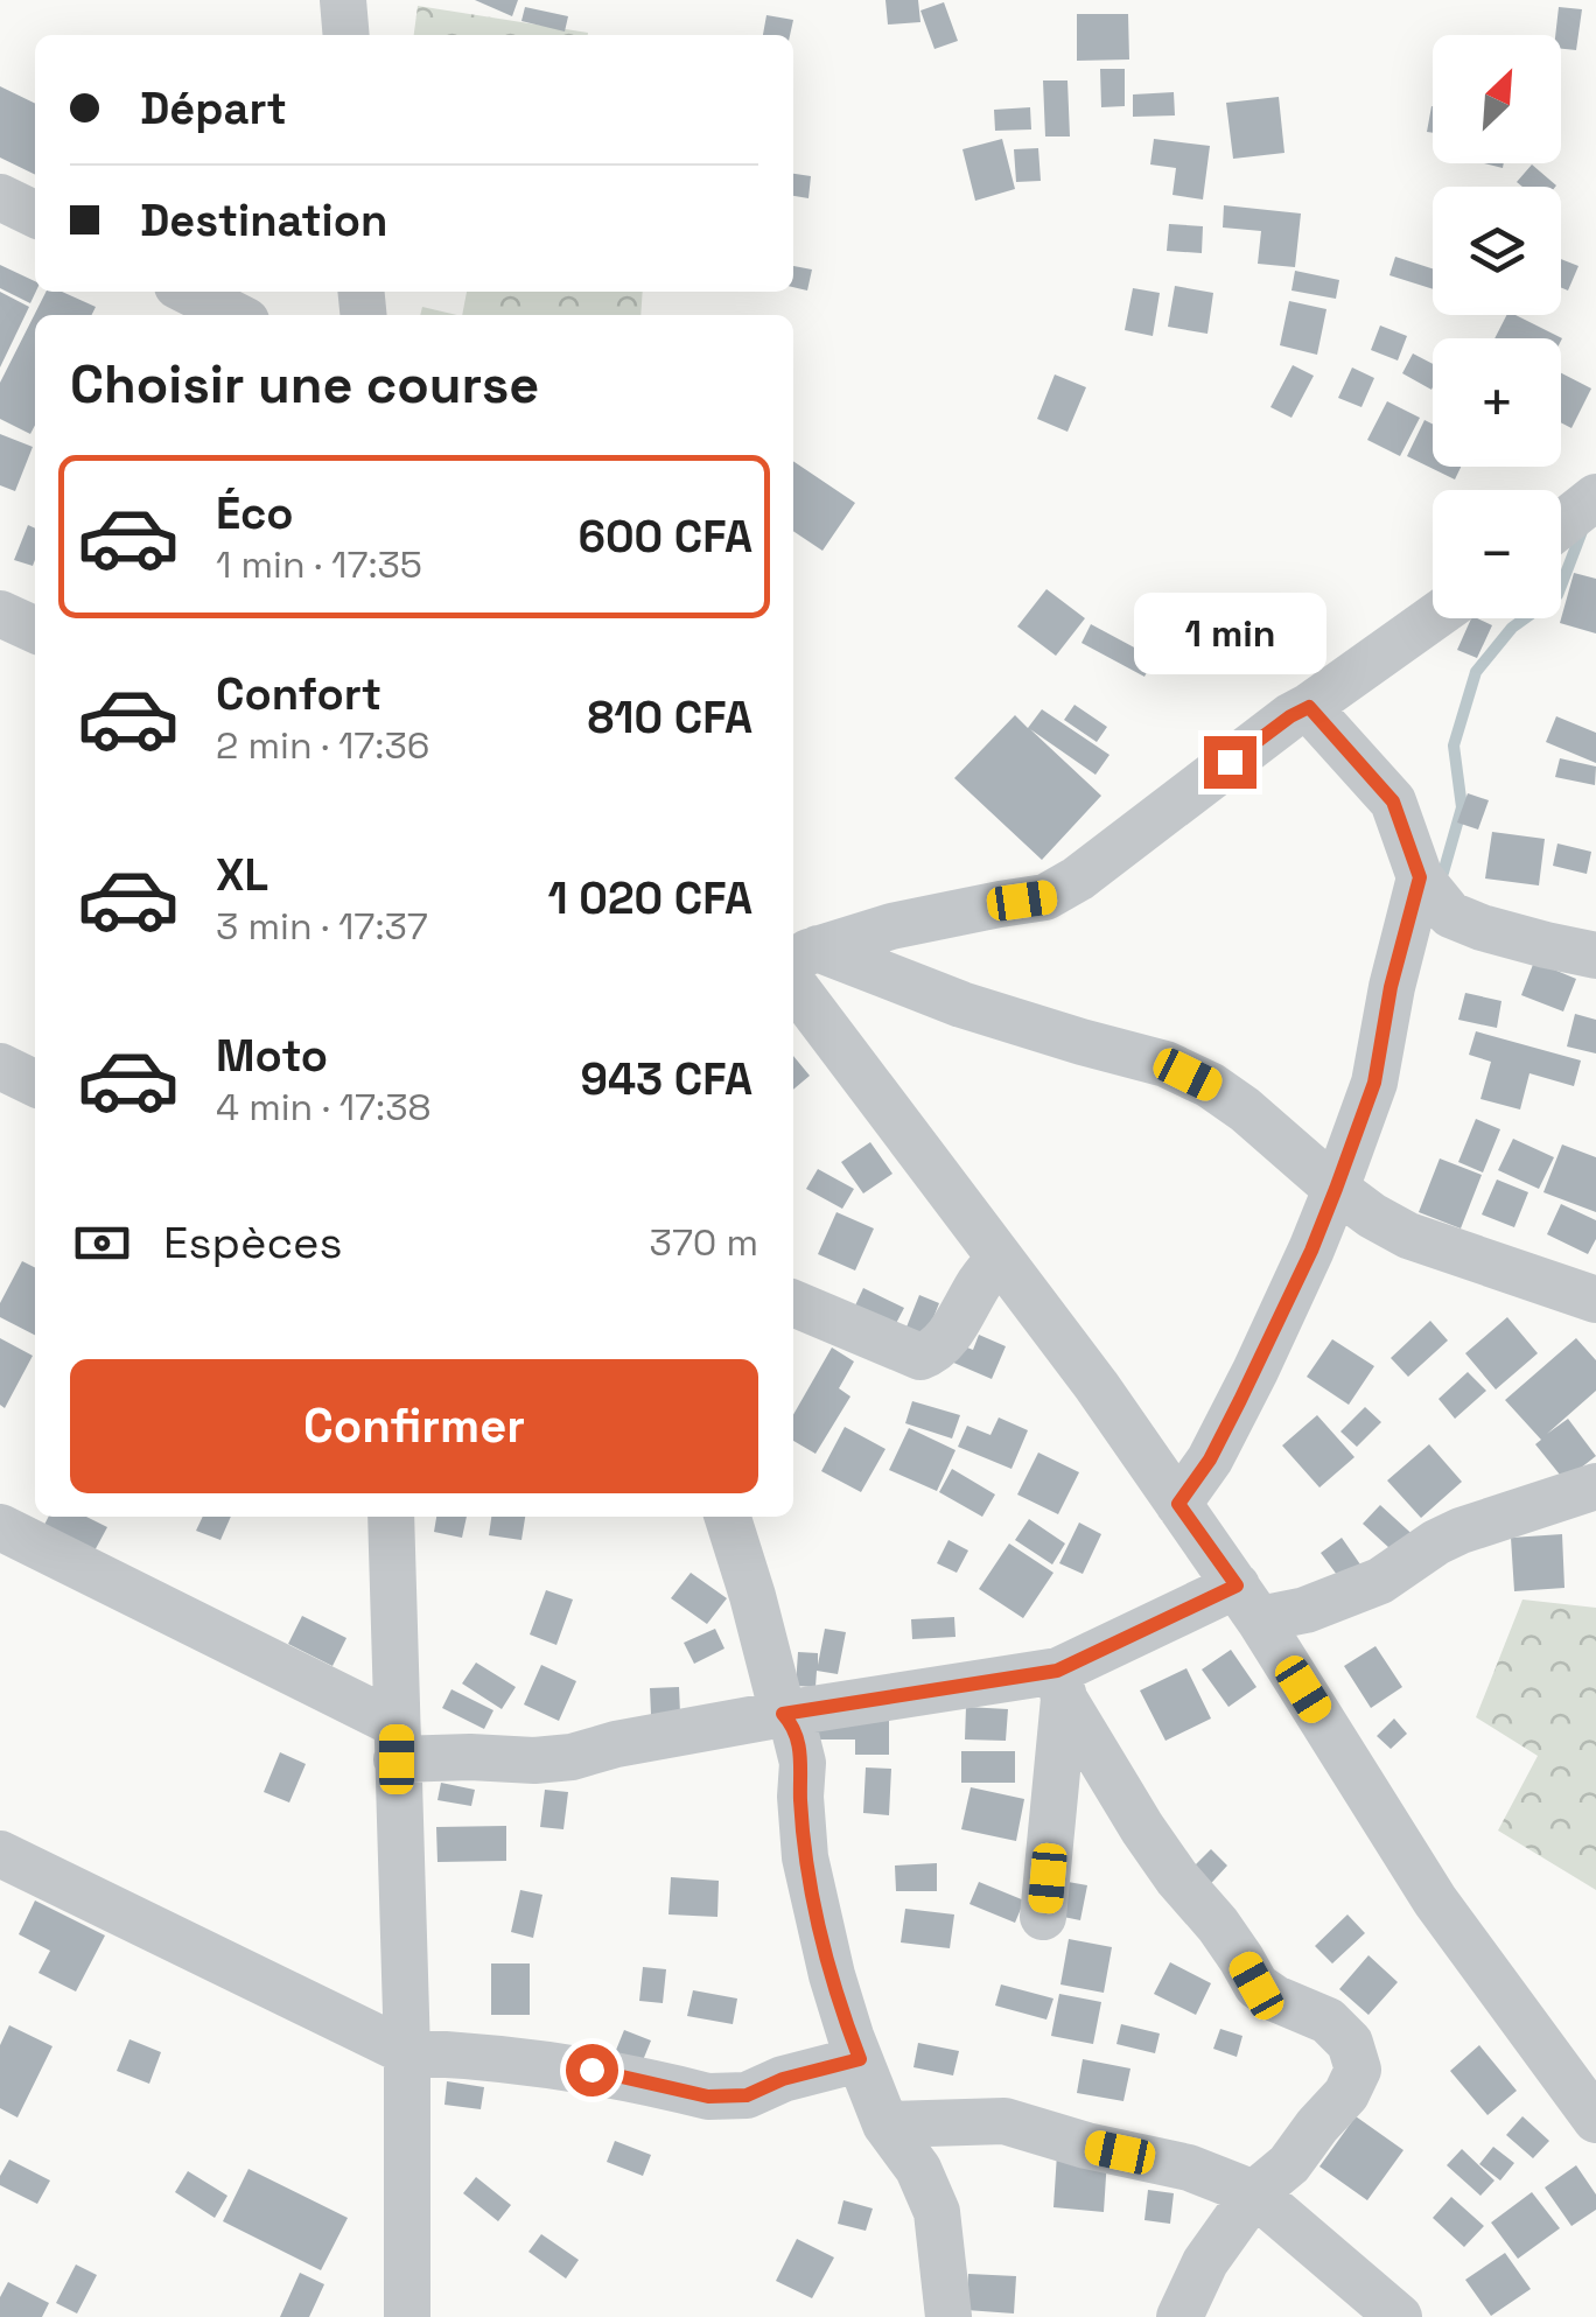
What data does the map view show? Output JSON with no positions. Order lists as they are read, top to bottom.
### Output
{
  "north": "top right",
  "page": {
    "map_buttons": ["+", "−"],
    "banner": ["Départ", "Destination"],
    "heading": "Choisir une course",
    "list": [
      {
        "name": "Éco",
        "note": "1 min · 17:35",
        "value": "600 CFA"
      },
      {
        "name": "Confort",
        "note": "2 min · 17:36",
        "value": "810 CFA"
      },
      {
        "name": "XL",
        "note": "3 min · 17:37",
        "value": "1 020 CFA"
      },
      {
        "name": "Moto",
        "note": "4 min · 17:38",
        "value": "943 CFA"
      }
    ],
    "bubble": "1 min",
    "pay": ["Espèces", "370 m"],
    "buttons": "Confirmer"
  }
}
